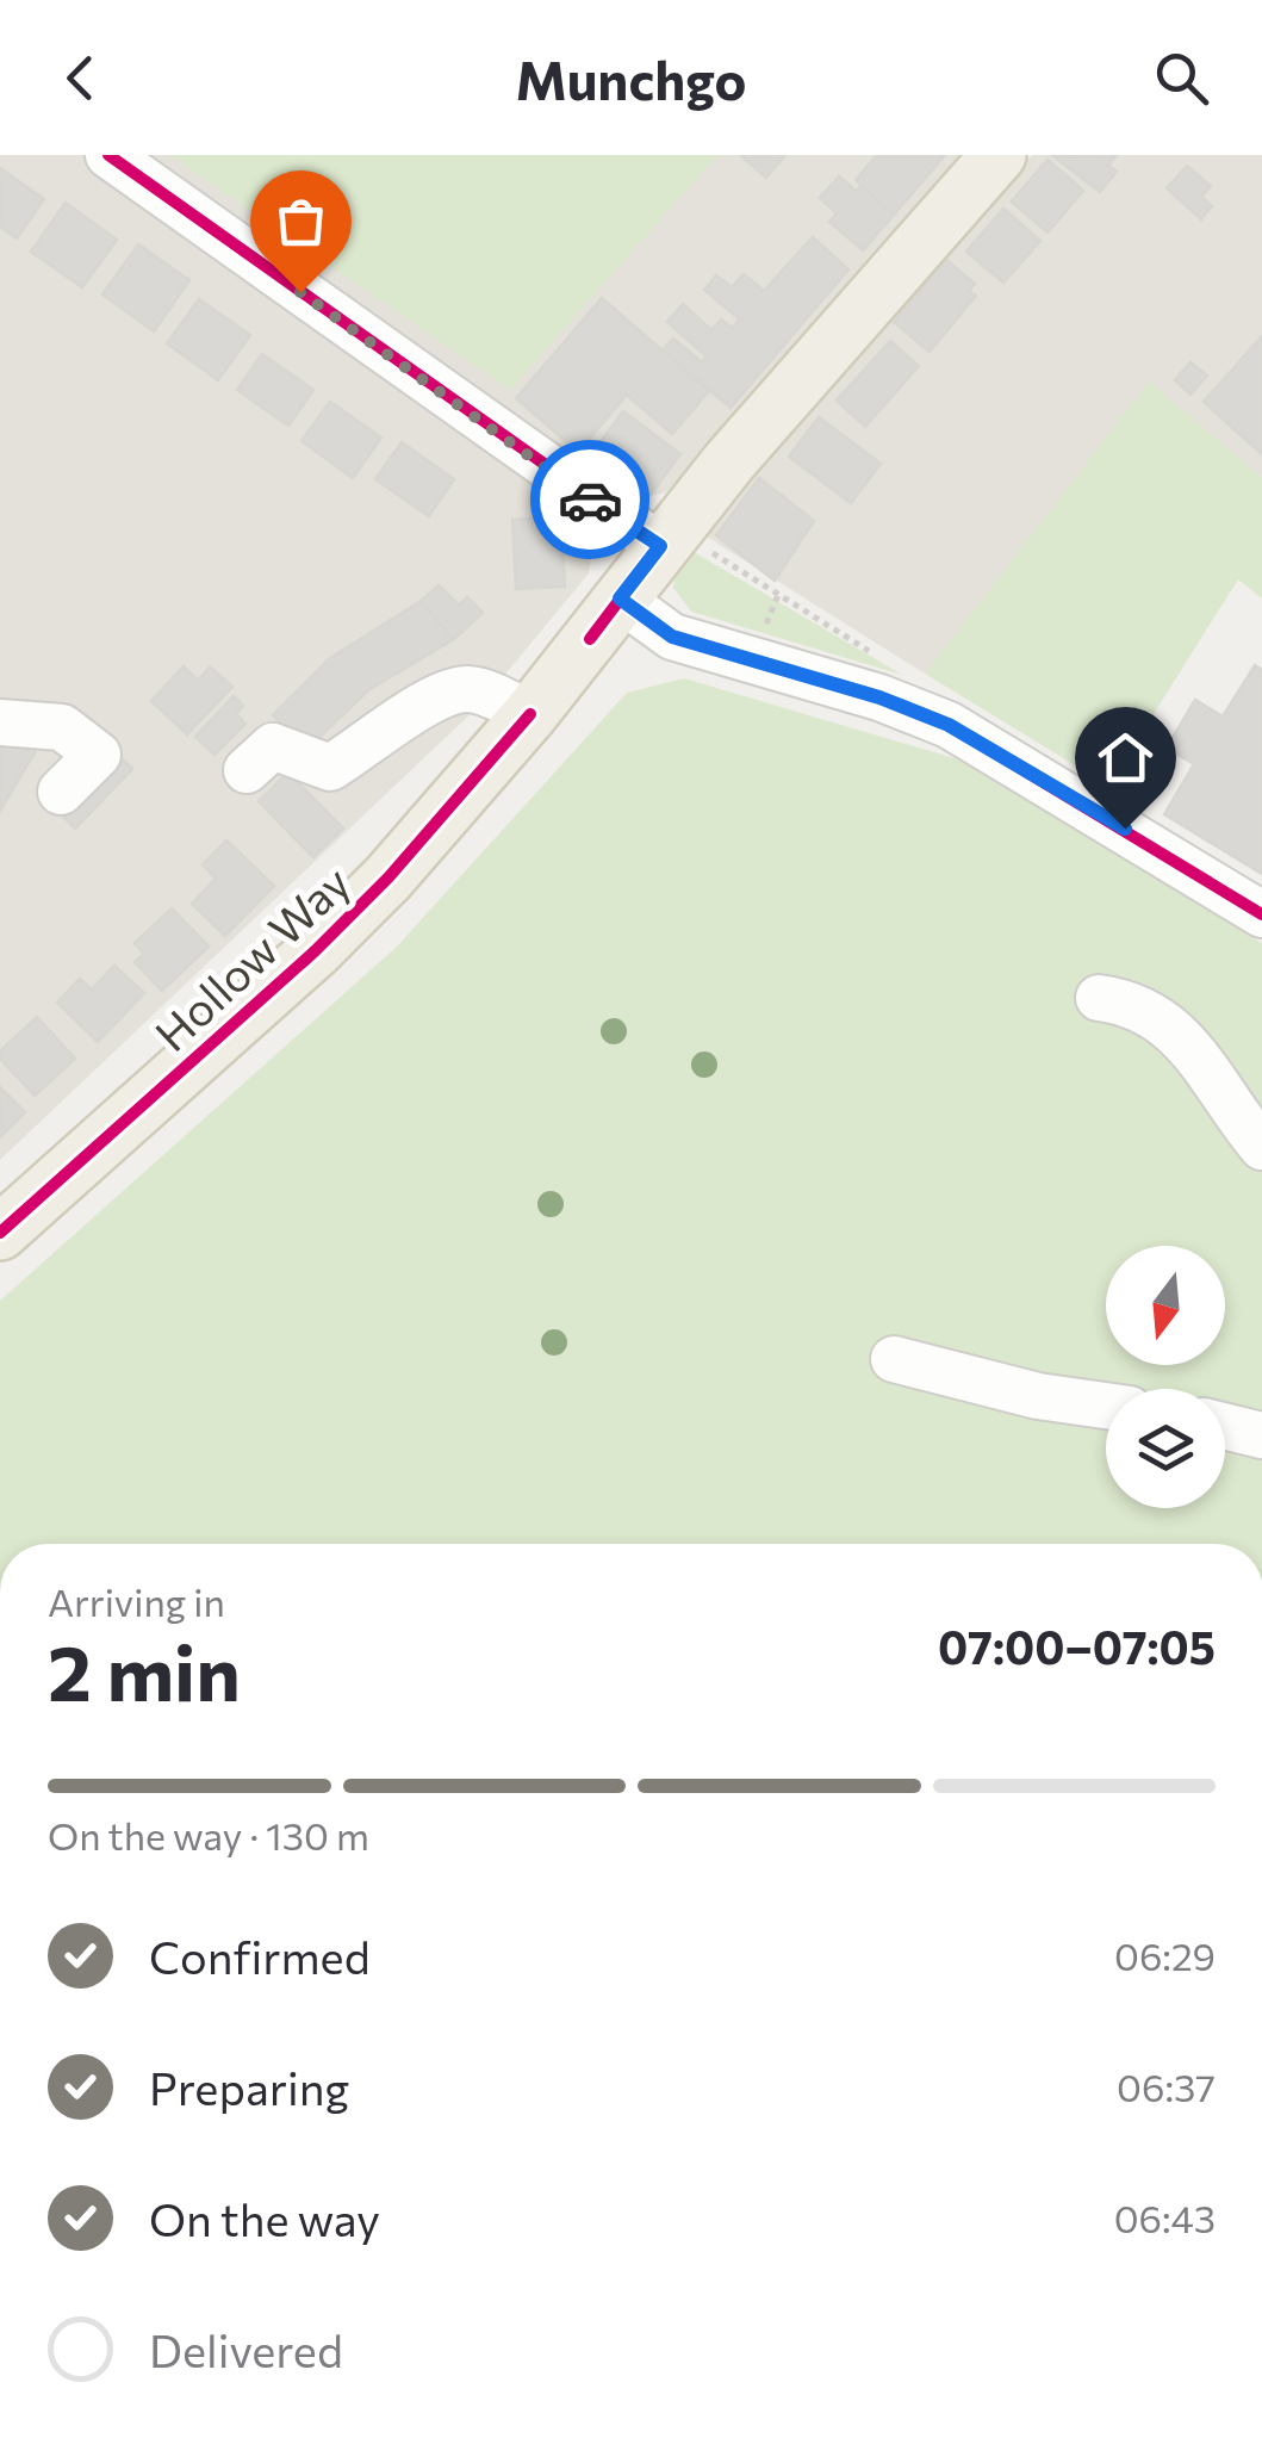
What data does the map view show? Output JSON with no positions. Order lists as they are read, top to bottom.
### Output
{
  "streets": {
    "main road": ["Hollow Way"]
  },
  "north": "bottom",
  "page": {
    "header": "Munchgo",
    "heading": ["2 min", "Arriving in", "07:00–07:05"],
    "bar": "On the way · 130 m",
    "list": [
      ["Confirmed", "06:29"],
      ["Preparing", "06:37"],
      ["On the way", "06:43"],
      "Delivered"
    ]
  }
}
